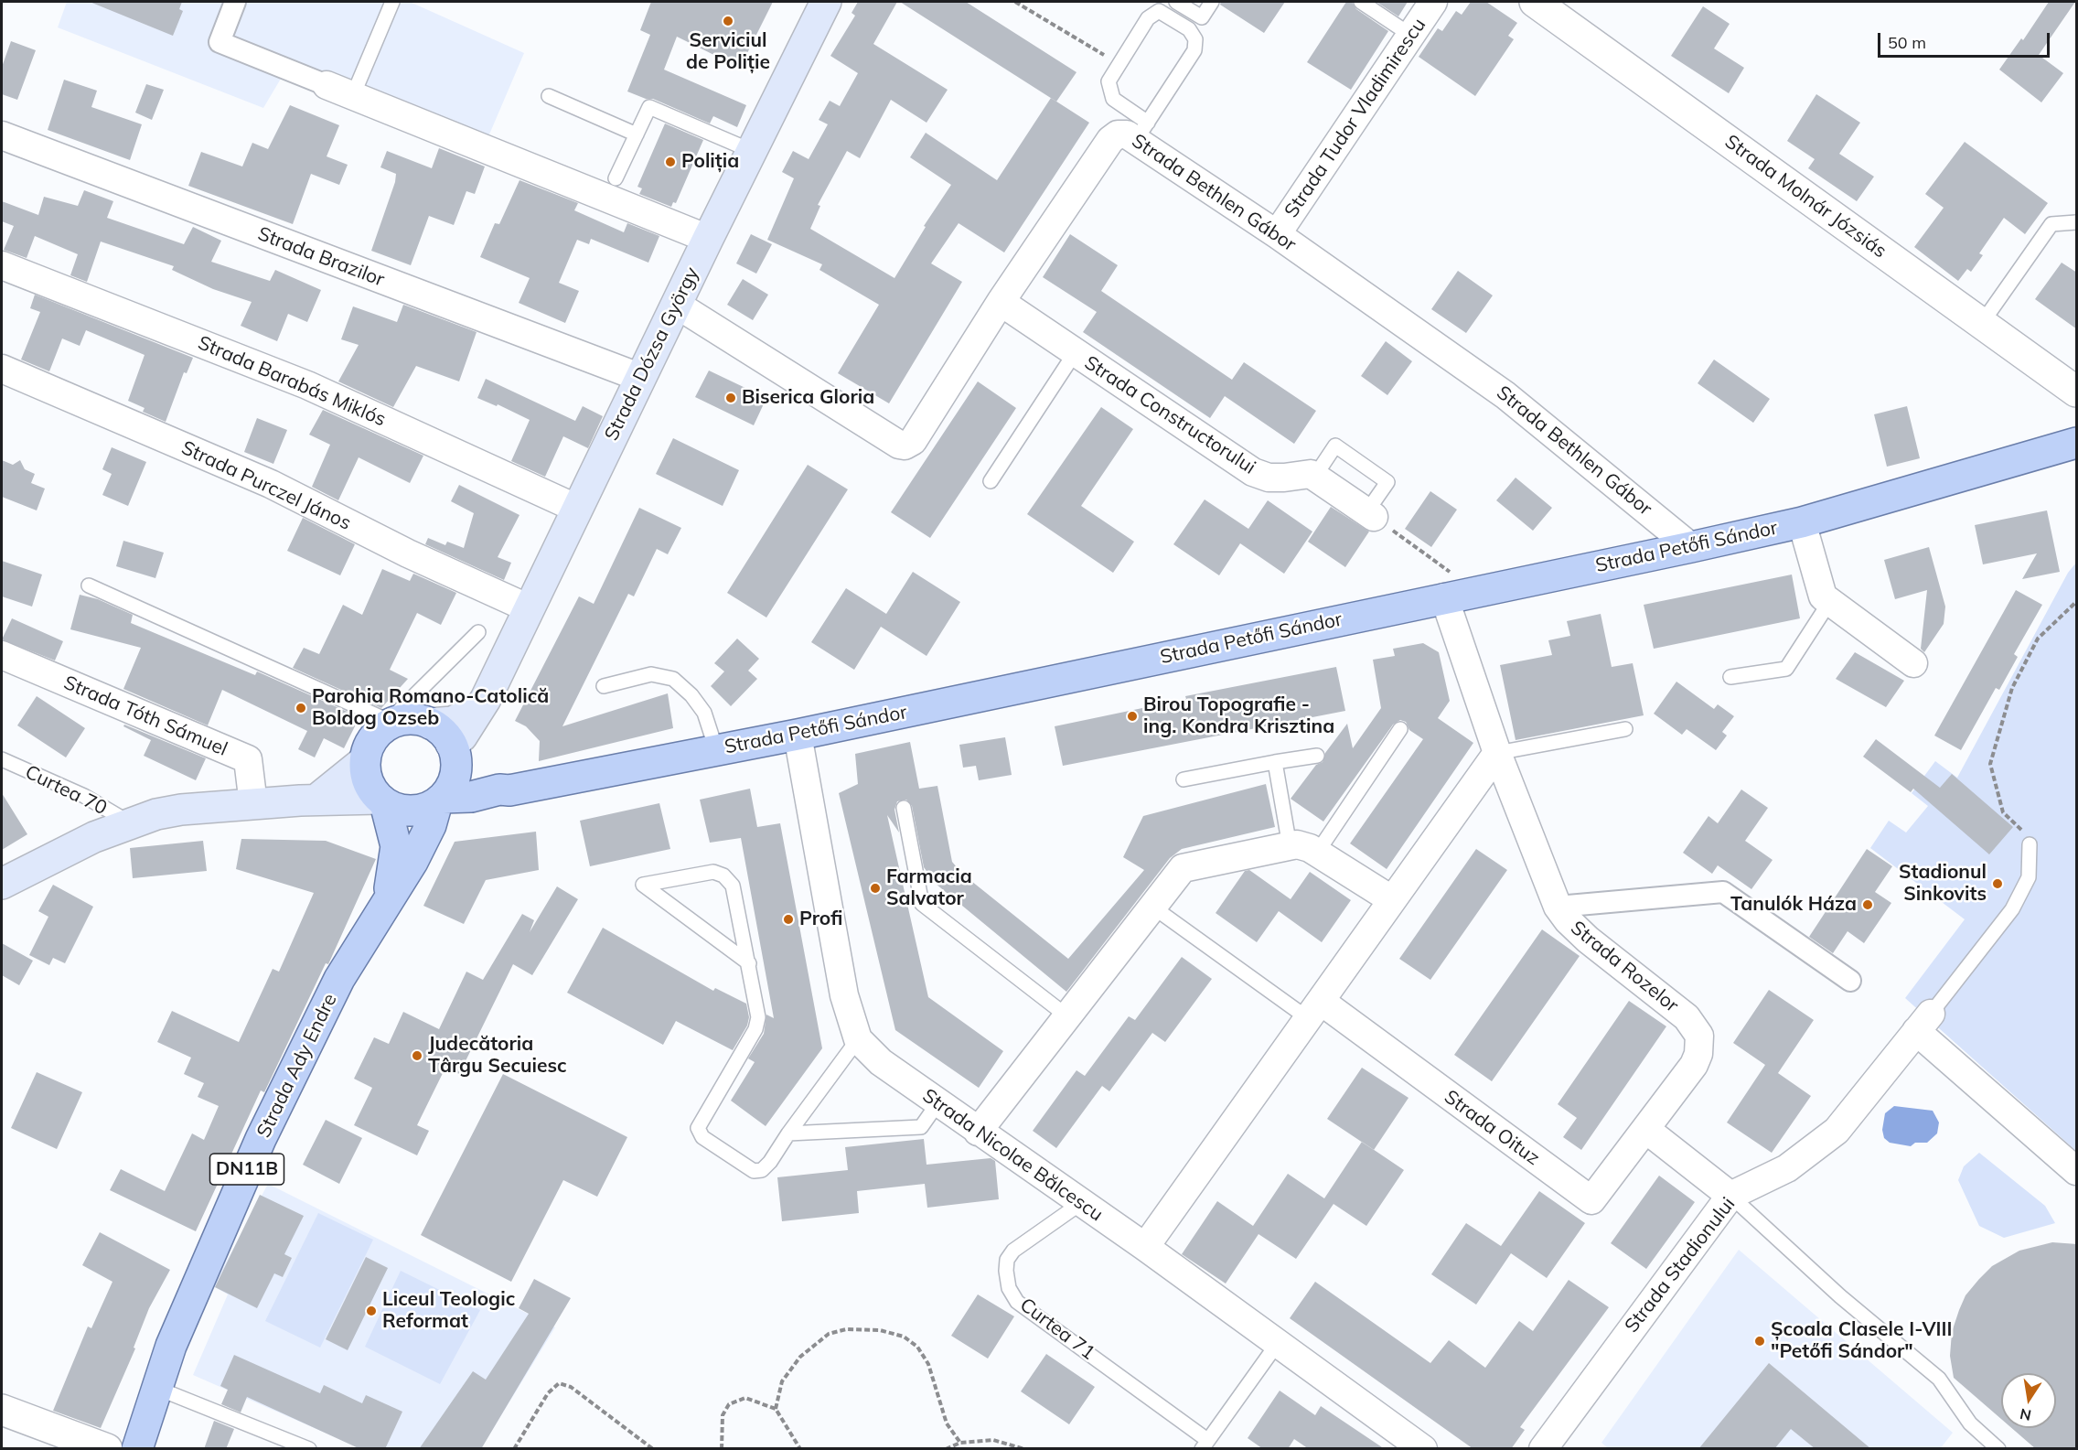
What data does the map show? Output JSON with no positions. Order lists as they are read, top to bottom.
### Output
{
  "streets": {
    "main road": [
      "Strada Dózsa György",
      "Strada Petőfi Sándor",
      "Strada Ady Endre",
      "DN11B"
    ],
    "street": [
      "Strada Tudor Vladimirescu",
      "Strada Bethlen Gábor",
      "Strada Molnár Józsiás",
      "Strada Brazilor",
      "Strada Barabás Miklós",
      "Strada Constructorului",
      "Strada Purczel János",
      "Strada Tóth Sámuel",
      "Strada Rozelor",
      "Strada Oituz",
      "Strada Nicolae Bălcescu",
      "Strada Stadionului"
    ],
    "lane": ["Curtea 70", "Curtea 71"]
  },
  "crossings": [
    ["Strada Tudor Vladimirescu", "Strada Bethlen Gábor"],
    ["Strada Bethlen Gábor", "Strada Dózsa György"],
    ["Strada Bethlen Gábor", "Strada Constructorului"],
    ["Strada Bethlen Gábor", "Strada Petőfi Sándor"],
    ["Strada Brazilor", "Strada Dózsa György"],
    ["Strada Dózsa György", "Strada Barabás Miklós"],
    ["Strada Dózsa György", "Strada Purczel János"],
    ["Strada Dózsa György", "Strada Petőfi Sándor"],
    ["Strada Dózsa György", "Strada Ady Endre"],
    ["Strada Petőfi Sándor", "Strada Rozelor"],
    ["Strada Petőfi Sándor", "Strada Ady Endre"],
    ["Strada Petőfi Sándor", "Strada Nicolae Bălcescu"],
    ["Strada Rozelor", "Strada Oituz"],
    ["Strada Nicolae Bălcescu", "Curtea 71"]
  ],
  "places": [
    "Serviciul de Poliție",
    "Poliția",
    "Biserica Gloria",
    "Parohia Romano-Catolică Boldog Ozseb",
    "Birou Topografie - ing. Kondra Krisztina",
    "Stadionul Sinkovits",
    "Farmacia Salvator",
    "Tanulók Háza",
    "Profi",
    "Judecătoria Târgu Secuiesc",
    "Liceul Teologic Reformat",
    "Școala Clasele I-VIII \"Petőfi Sándor\""
  ],
  "scale_bar": "50 m",
  "north": "bottom"
}
